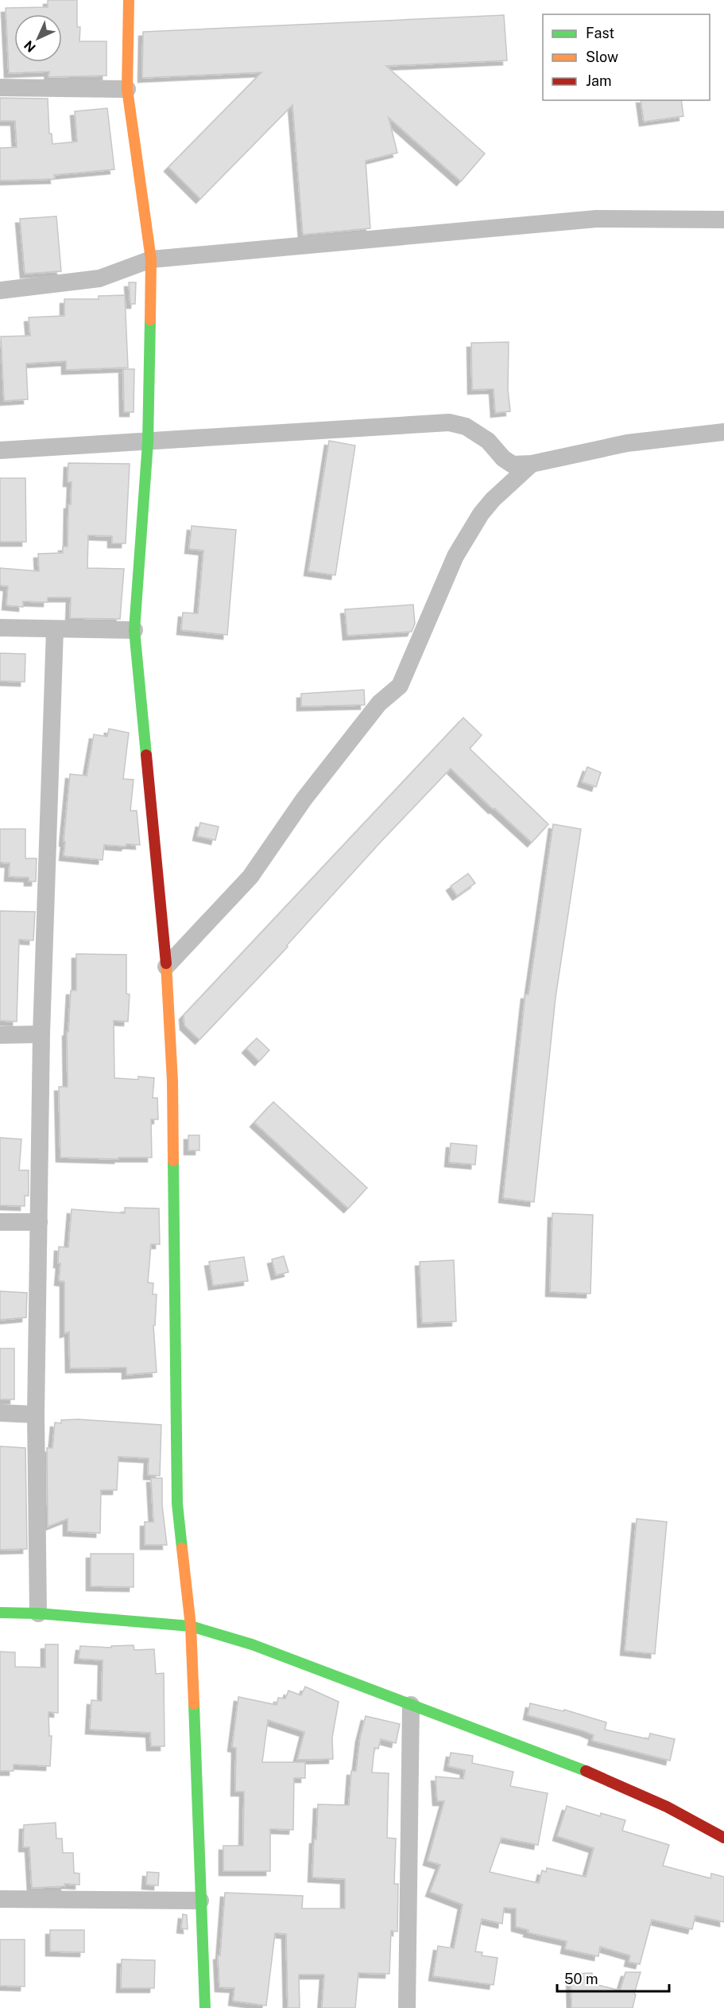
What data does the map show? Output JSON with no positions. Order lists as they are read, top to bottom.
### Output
{
  "legend": ["Fast", "Slow", "Jam"],
  "scale_bar": "50 m",
  "north": "bottom left"
}
